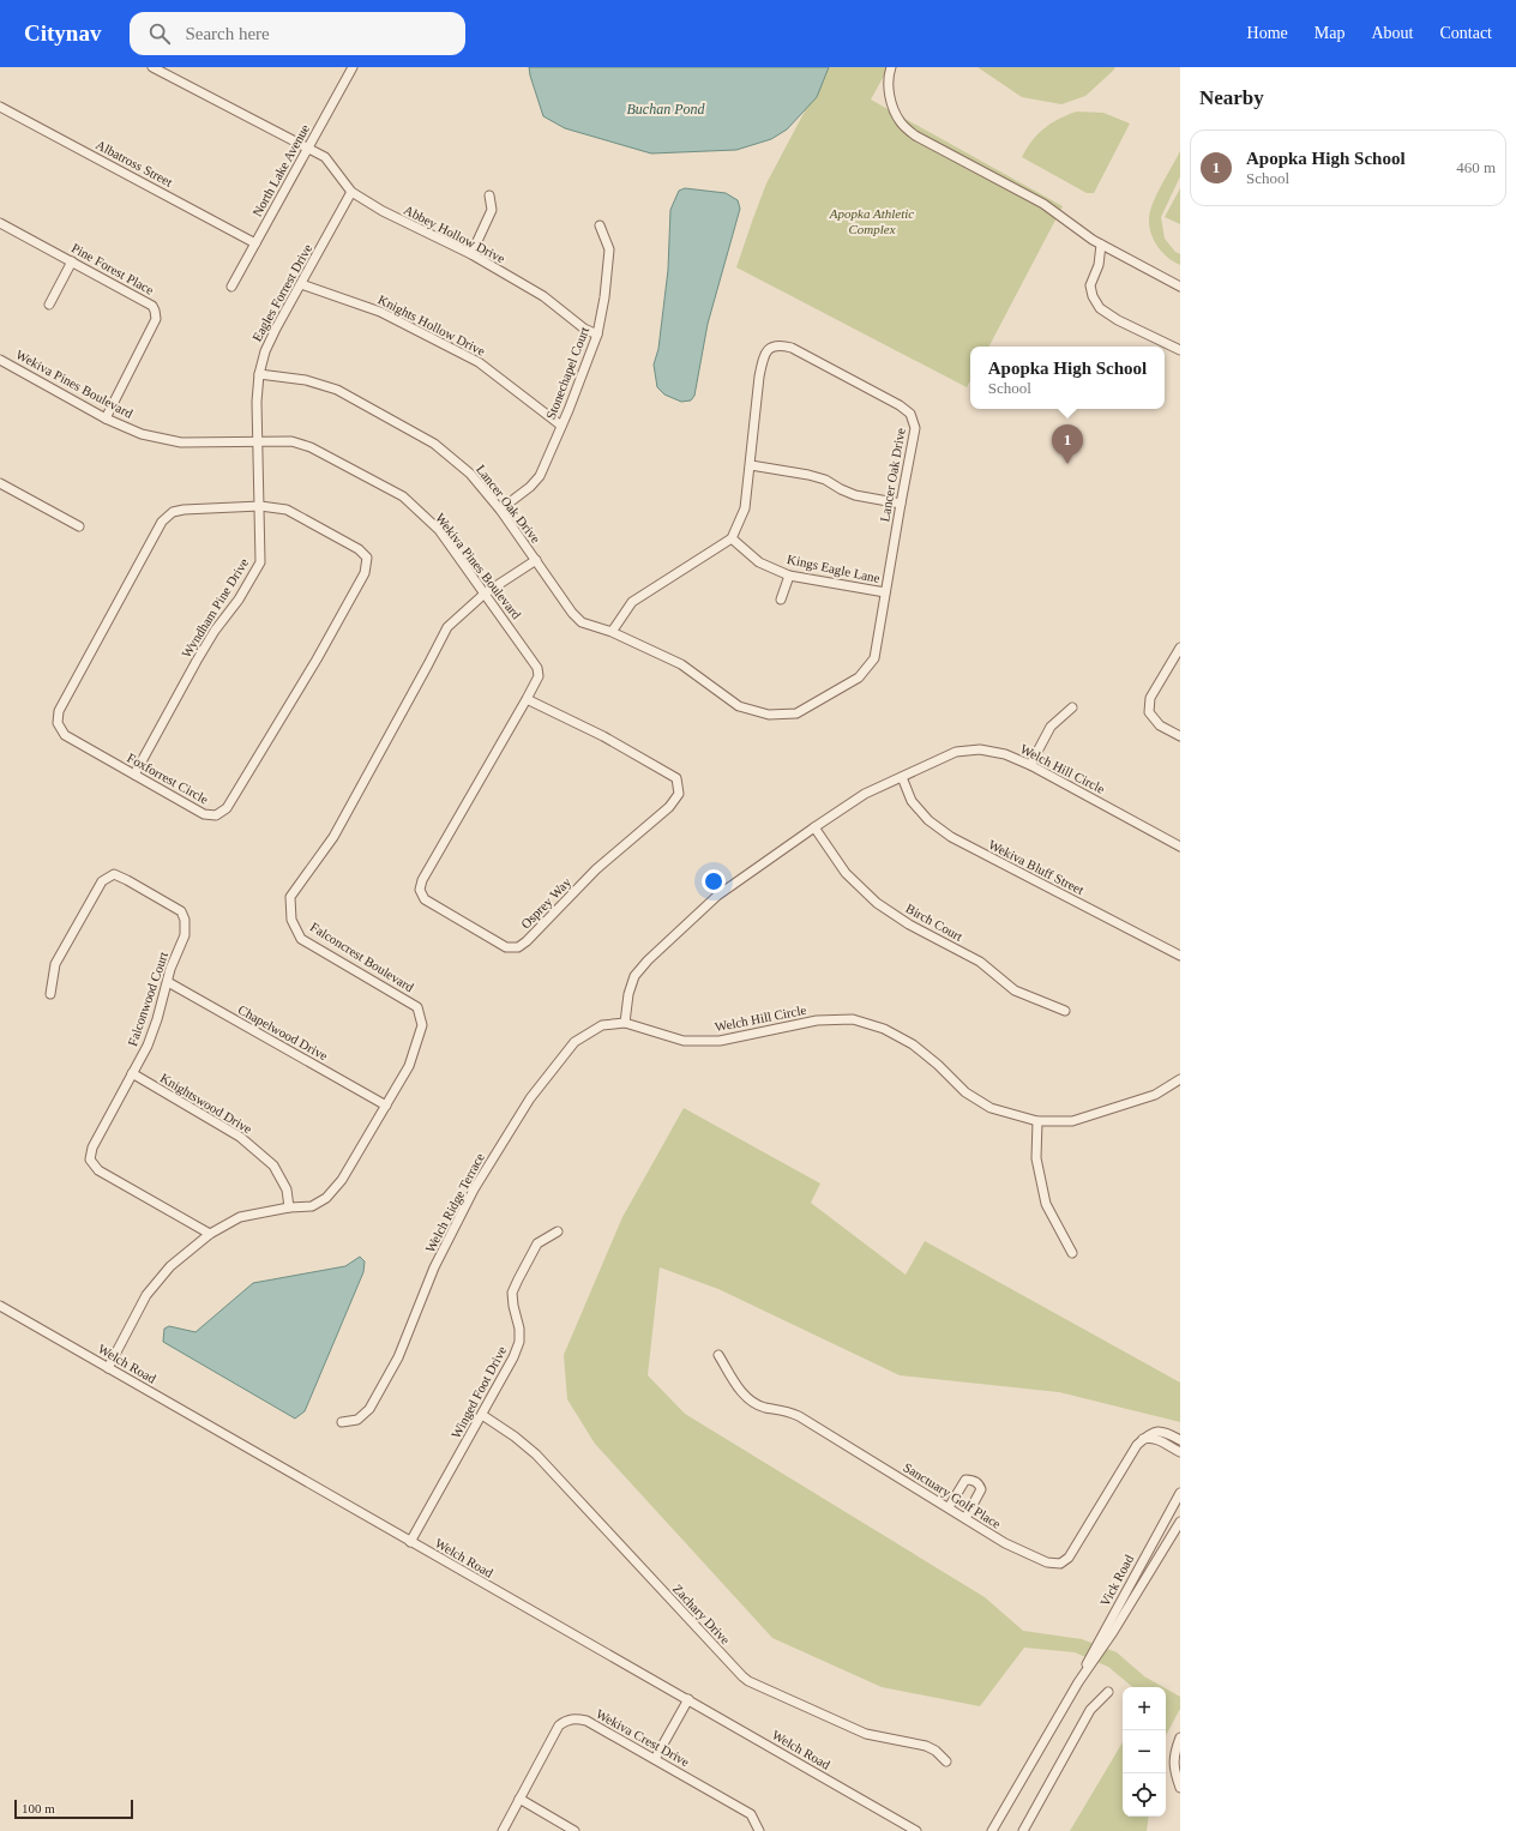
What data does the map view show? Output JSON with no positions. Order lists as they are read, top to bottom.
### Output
{
  "streets": {
    "street": [
      "Albatross Street",
      "North Lake Avenue",
      "Abbey Hollow Drive",
      "Pine Forest Place",
      "Eagles Forrest Drive",
      "Knights Hollow Drive",
      "Stonechapel Court",
      "Wekiva Pines Boulevard",
      "Lancer Oak Drive",
      "Kings Eagle Lane",
      "Wyndham Pine Drive",
      "Welch Hill Circle",
      "Foxforrest Circle",
      "Wekiva Bluff Street",
      "Osprey Way",
      "Birch Court",
      "Falconcrest Boulevard",
      "Falconwood Court",
      "Chapelwood Drive",
      "Knightswood Drive",
      "Welch Ridge Terrace",
      "Welch Road",
      "Winged Foot Drive",
      "Sanctuary Golf Place",
      "Vick Road",
      "Zachary Drive",
      "Wekiva Crest Drive"
    ]
  },
  "crossings": [
    ["Albatross Street", "North Lake Avenue"],
    ["North Lake Avenue", "Abbey Hollow Drive"],
    ["Abbey Hollow Drive", "Eagles Forrest Drive"],
    ["Abbey Hollow Drive", "Stonechapel Court"],
    ["Pine Forest Place", "Wekiva Pines Boulevard"],
    ["Eagles Forrest Drive", "Knights Hollow Drive"],
    ["Eagles Forrest Drive", "Wekiva Pines Boulevard"],
    ["Eagles Forrest Drive", "Lancer Oak Drive"],
    ["Eagles Forrest Drive", "Wyndham Pine Drive"],
    ["Knights Hollow Drive", "Stonechapel Court"],
    ["Stonechapel Court", "Lancer Oak Drive"],
    ["Wekiva Pines Boulevard", "Wyndham Pine Drive"],
    ["Wekiva Pines Boulevard", "Osprey Way"],
    ["Wekiva Pines Boulevard", "Falconcrest Boulevard"],
    ["Lancer Oak Drive", "Kings Eagle Lane"],
    ["Lancer Oak Drive", "Falconcrest Boulevard"],
    ["Wyndham Pine Drive", "Foxforrest Circle"],
    ["Welch Hill Circle", "Wekiva Bluff Street"],
    ["Welch Hill Circle", "Birch Court"],
    ["Welch Hill Circle", "Welch Ridge Terrace"],
    ["Falconcrest Boulevard", "Falconwood Court"],
    ["Falconcrest Boulevard", "Chapelwood Drive"],
    ["Falconcrest Boulevard", "Knightswood Drive"],
    ["Falconcrest Boulevard", "Welch Road"],
    ["Falconwood Court", "Chapelwood Drive"],
    ["Falconwood Court", "Knightswood Drive"],
    ["Welch Road", "Winged Foot Drive"],
    ["Winged Foot Drive", "Zachary Drive"]
  ],
  "water": ["Buchan Pond"],
  "parks": ["Apopka Athletic Complex"],
  "scale_bar": "100 m",
  "page": {
    "header": "Citynav",
    "search": "Search here",
    "nav": [
      "Home",
      "Map",
      "About",
      "Contact"
    ],
    "heading": "Nearby",
    "list": [
      {
        "mark": "1",
        "name": "Apopka High School",
        "note": "School",
        "value": "460 m"
      }
    ],
    "popup": ["Apopka High School", "School"],
    "pins": "1",
    "map_buttons": ["+", "−"],
    "scale": "100 m"
  }
}
